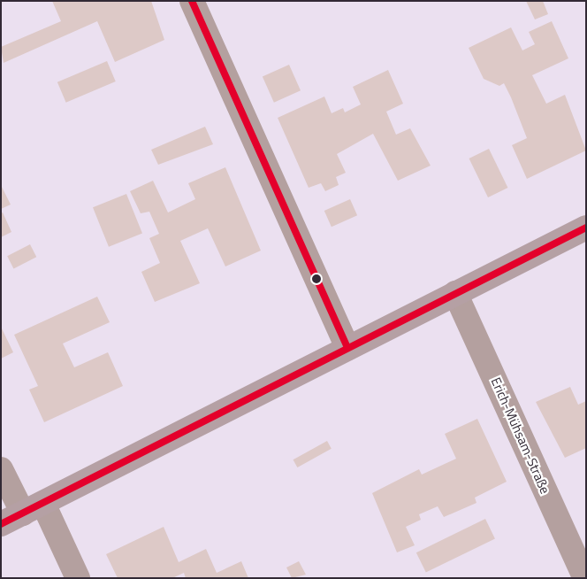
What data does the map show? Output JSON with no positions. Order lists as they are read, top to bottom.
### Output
{
  "streets": {
    "street": ["Erich-Mühsam-Straße"]
  }
}
